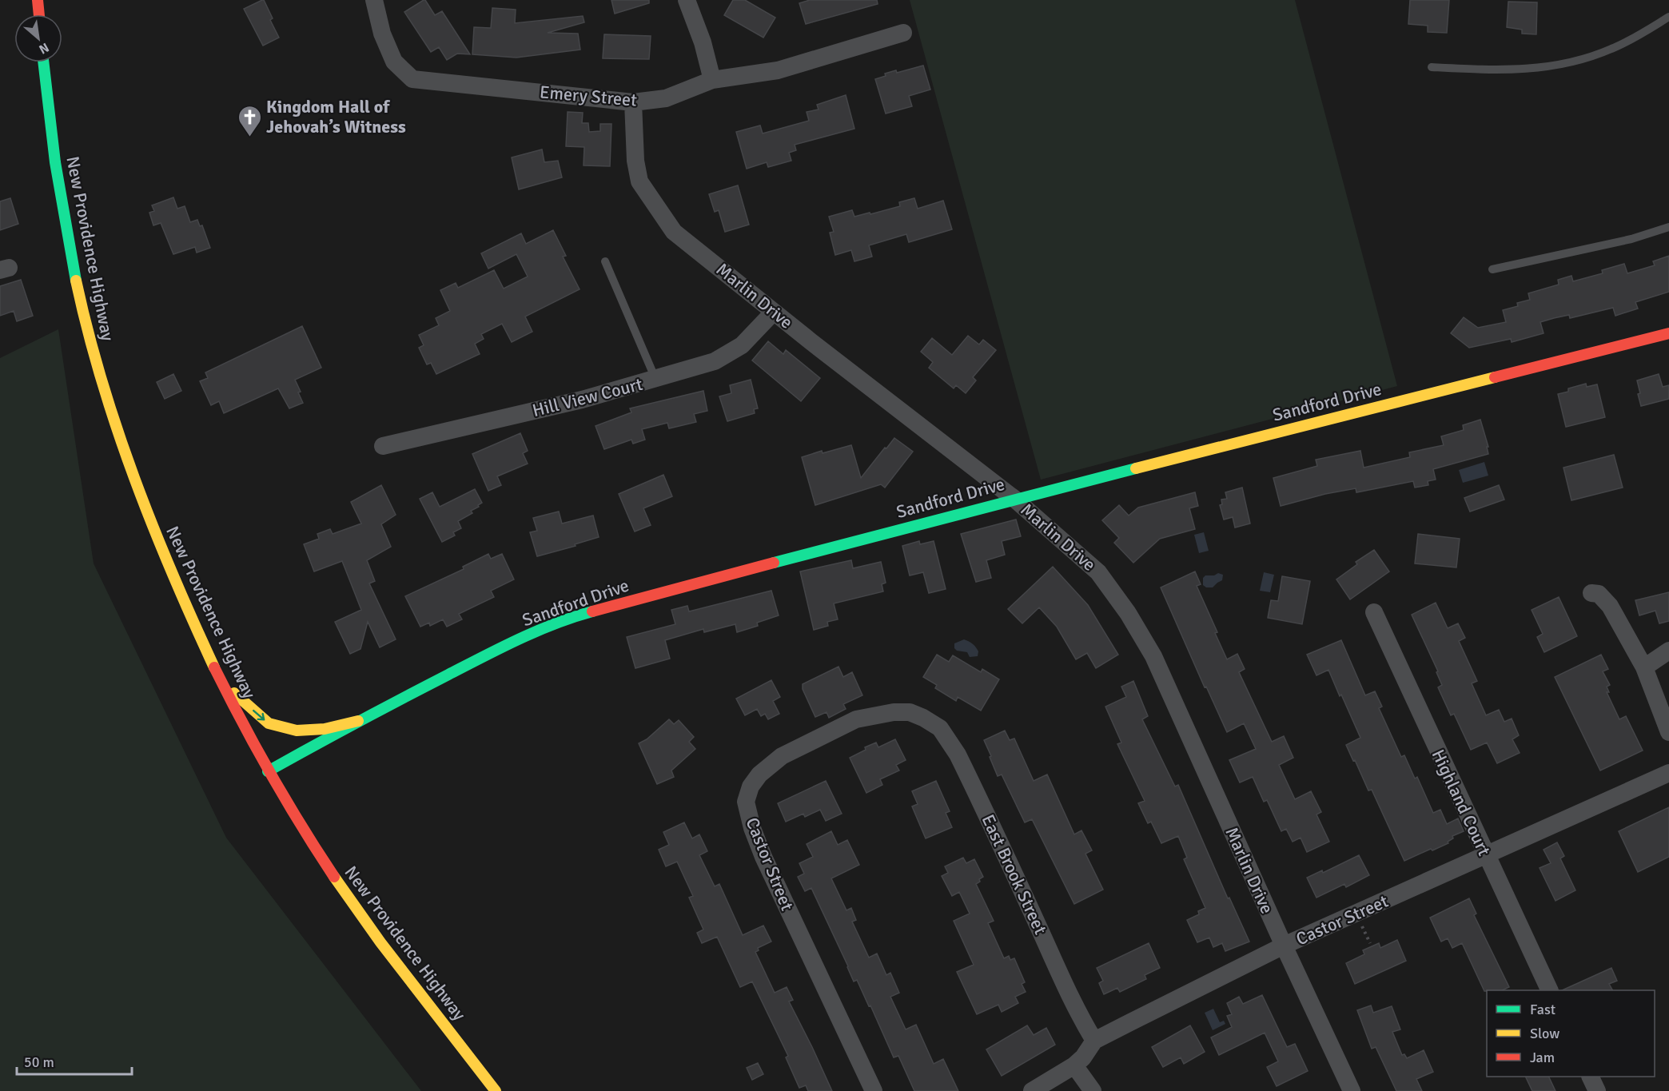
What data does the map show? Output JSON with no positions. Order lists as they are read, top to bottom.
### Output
{
  "streets": {
    "main road": ["New Providence Highway", "Sandford Drive"],
    "street": [
      "Emery Street",
      "Marlin Drive",
      "Hill View Court",
      "Highland Court",
      "Castor Street",
      "East Brook Street"
    ]
  },
  "crossings": [
    ["Emery Street", "Marlin Drive"],
    ["New Providence Highway", "Sandford Drive"],
    ["Marlin Drive", "Hill View Court"],
    ["Marlin Drive", "Sandford Drive"],
    ["Marlin Drive", "Castor Street"],
    ["Highland Court", "Castor Street"],
    ["Castor Street", "East Brook Street"]
  ],
  "places": {
    "church": ["Kingdom Hall of Jehovah’s Witness"]
  },
  "legend": ["Fast", "Slow", "Jam"],
  "scale_bar": "50 m",
  "north": "bottom right"
}
